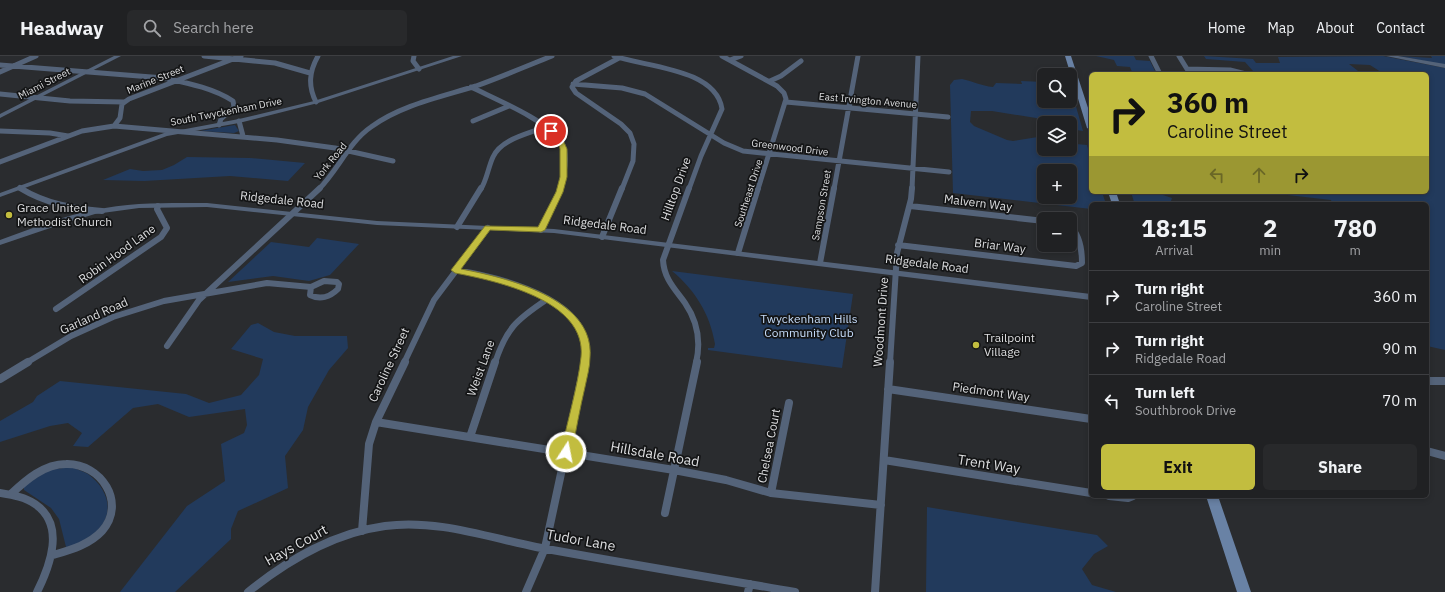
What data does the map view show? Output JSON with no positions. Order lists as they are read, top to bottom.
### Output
{
  "streets": {
    "street": [
      "Marine Street",
      "Miami Street",
      "East Irvington Avenue",
      "South Twyckenham Drive",
      "Greenwood Drive",
      "York Road",
      "Hilltop Drive",
      "Southeast Drive",
      "Ridgedale Road",
      "Malvern Way",
      "Sampson Street",
      "Briar Way",
      "Robin Hood Lane",
      "Garland Road",
      "Woodmont Drive",
      "Caroline Street",
      "Weist Lane",
      "Piedmont Way",
      "Chelsea Court",
      "Hillsdale Road",
      "Trent Way",
      "Tudor Lane",
      "Hays Court"
    ]
  },
  "crossings": [
    ["East Irvington Avenue", "Southeast Drive"],
    ["East Irvington Avenue", "Sampson Street"],
    ["East Irvington Avenue", "Woodmont Drive"],
    ["Greenwood Drive", "Hilltop Drive"],
    ["Greenwood Drive", "Southeast Drive"],
    ["Greenwood Drive", "Sampson Street"],
    ["Greenwood Drive", "Woodmont Drive"],
    ["York Road", "Ridgedale Road"],
    ["York Road", "Garland Road"],
    ["Hilltop Drive", "Ridgedale Road"],
    ["Hilltop Drive", "Hillsdale Road"],
    ["Southeast Drive", "Ridgedale Road"],
    ["Ridgedale Road", "Sampson Street"],
    ["Ridgedale Road", "Robin Hood Lane"],
    ["Ridgedale Road", "Woodmont Drive"],
    ["Ridgedale Road", "Caroline Street"],
    ["Malvern Way", "Woodmont Drive"],
    ["Briar Way", "Woodmont Drive"],
    ["Woodmont Drive", "Piedmont Way"],
    ["Woodmont Drive", "Hillsdale Road"],
    ["Woodmont Drive", "Trent Way"],
    ["Caroline Street", "Hillsdale Road"],
    ["Caroline Street", "Tudor Lane"],
    ["Caroline Street", "Hays Court"],
    ["Weist Lane", "Hillsdale Road"],
    ["Chelsea Court", "Hillsdale Road"],
    ["Tudor Lane", "Hays Court"]
  ],
  "parks": ["Twyckenham Hills Community Club"],
  "places": ["Grace United Methodist Church", "Trailpoint Village"],
  "page": {
    "header": "Headway",
    "search": "Search here",
    "nav": [
      "Home",
      "Map",
      "About",
      "Contact"
    ],
    "map_buttons": ["+", "−"],
    "turn": ["360 m", "Caroline Street"],
    "eta": [
      "18:15",
      "Arrival",
      "2",
      "min",
      "780",
      "m"
    ],
    "list": [
      {
        "name": "Turn right",
        "note": "Caroline Street",
        "value": "360 m"
      },
      {
        "name": "Turn right",
        "note": "Ridgedale Road",
        "value": "90 m"
      },
      {
        "name": "Turn left",
        "note": "Southbrook Drive",
        "value": "70 m"
      }
    ],
    "buttons": ["Exit", "Share"]
  }
}
